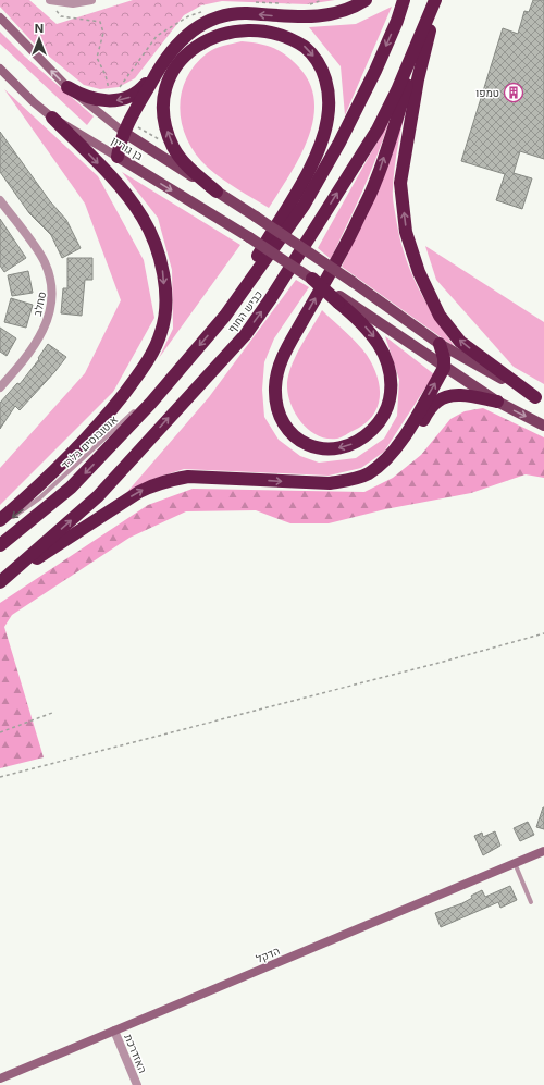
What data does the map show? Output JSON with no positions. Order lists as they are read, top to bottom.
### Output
{
  "streets": {
    "highway": ["כביש החוף"],
    "main road": ["בן גוריון"],
    "street": ["סחלב", "הדקל", "האזדרכת"],
    "lane": ["אוטובוסים בלבד"]
  },
  "crossings": [
    ["כביש החוף", "אוטובוסים בלבד"],
    ["הדקל", "האזדרכת"]
  ],
  "one_way": ["אוטובוסים בלבד"],
  "places": {
    "building": ["טמפו"]
  },
  "north": "top"
}
